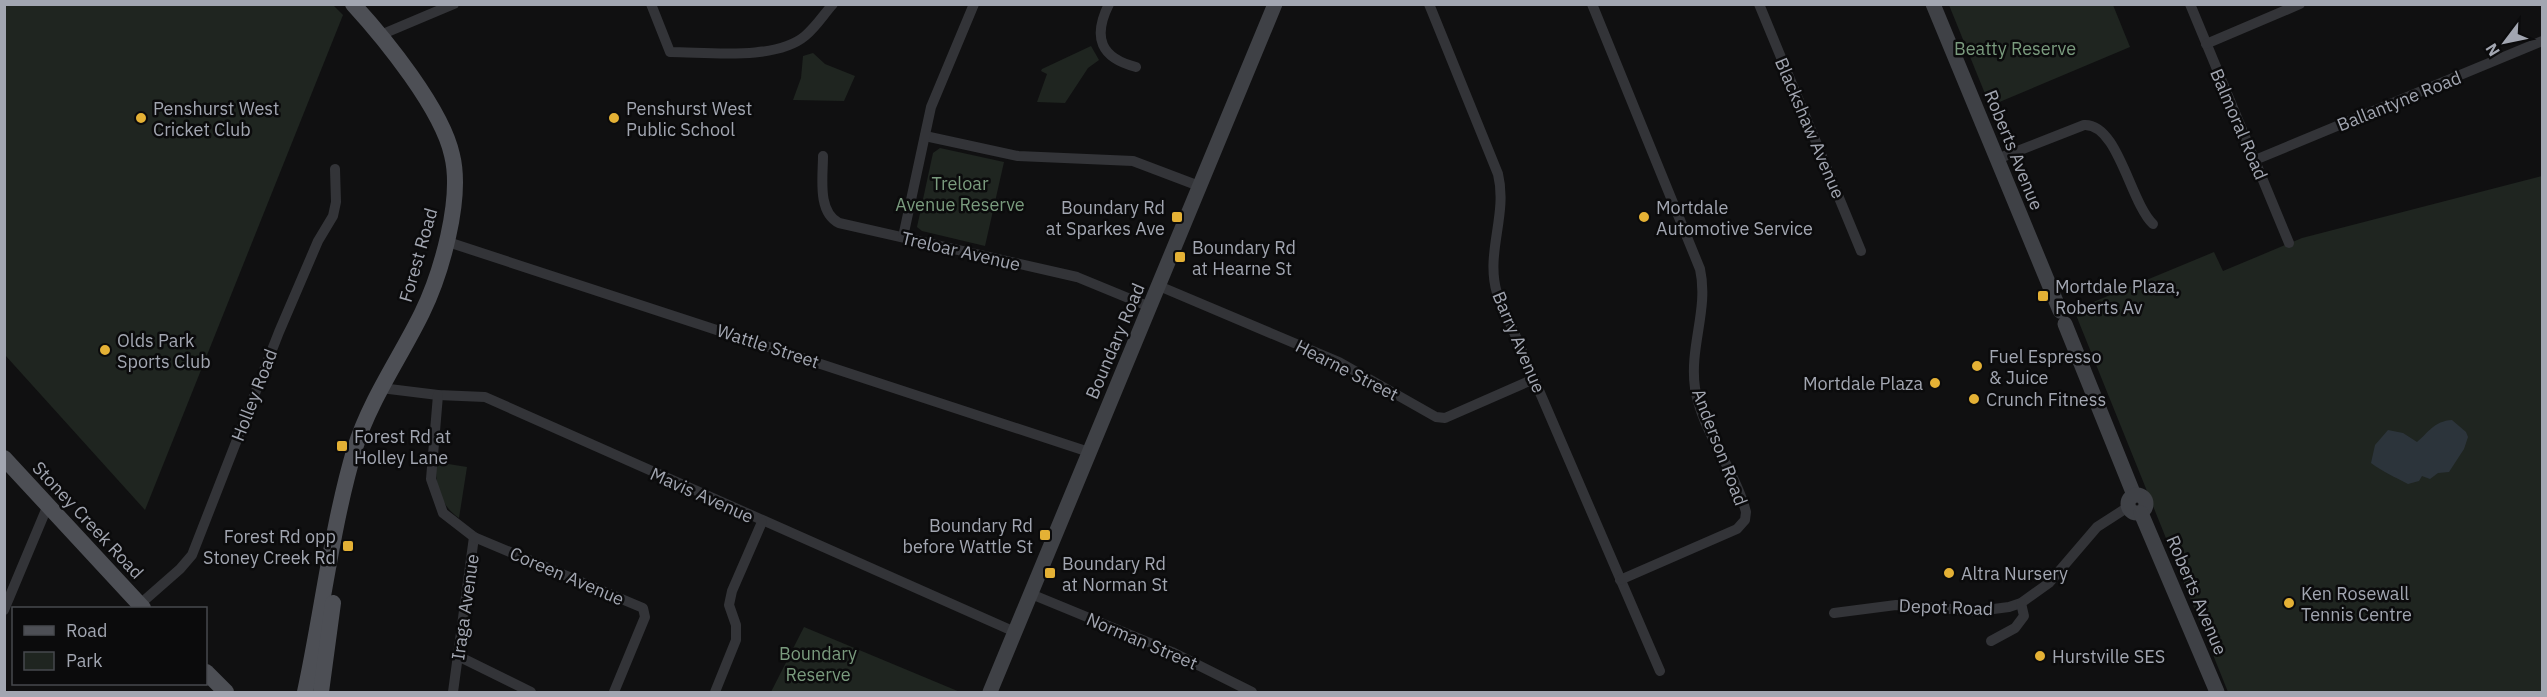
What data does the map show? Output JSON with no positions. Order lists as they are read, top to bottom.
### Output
{
  "streets": {
    "main road": [
      "Roberts Avenue",
      "Forest Road",
      "Boundary Road",
      "Stoney Creek Road"
    ],
    "street": [
      "Ballantyne Road",
      "Balmoral Road",
      "Blackshaw Avenue",
      "Treloar Avenue",
      "Barry Avenue",
      "Wattle Street",
      "Hearne Street",
      "Holley Road",
      "Anderson Road",
      "Mavis Avenue",
      "Coreen Avenue",
      "Iraga Avenue",
      "Depot Road",
      "Norman Street"
    ]
  },
  "crossings": [
    ["Ballantyne Road", "Balmoral Road"],
    ["Roberts Avenue", "Depot Road"],
    ["Treloar Avenue", "Boundary Road"],
    ["Forest Road", "Wattle Street"],
    ["Forest Road", "Mavis Avenue"],
    ["Boundary Road", "Wattle Street"],
    ["Boundary Road", "Hearne Street"],
    ["Boundary Road", "Mavis Avenue"],
    ["Boundary Road", "Norman Street"],
    ["Barry Avenue", "Hearne Street"],
    ["Barry Avenue", "Anderson Road"],
    ["Holley Road", "Stoney Creek Road"],
    ["Mavis Avenue", "Iraga Avenue"],
    ["Coreen Avenue", "Iraga Avenue"]
  ],
  "parks": ["Beatty Reserve", "Treloar Avenue Reserve", "Boundary Reserve"],
  "places": {
    "other": [
      "Penshurst West Cricket Club",
      "Penshurst West Public School",
      "Mortdale Automotive Service",
      "Olds Park Sports Club",
      "Fuel Espresso & Juice",
      "Mortdale Plaza",
      "Crunch Fitness",
      "Altra Nursery",
      "Ken Rosewall Tennis Centre",
      "Hurstville SES"
    ],
    "transit": [
      "Boundary Rd at Sparkes Ave",
      "Boundary Rd at Hearne St",
      "Mortdale Plaza, Roberts Av",
      "Forest Rd at Holley Lane",
      "Boundary Rd before Wattle St",
      "Forest Rd opp Stoney Creek Rd",
      "Boundary Rd at Norman St"
    ]
  },
  "legend": ["Road", "Park"],
  "north": "bottom left"
}
